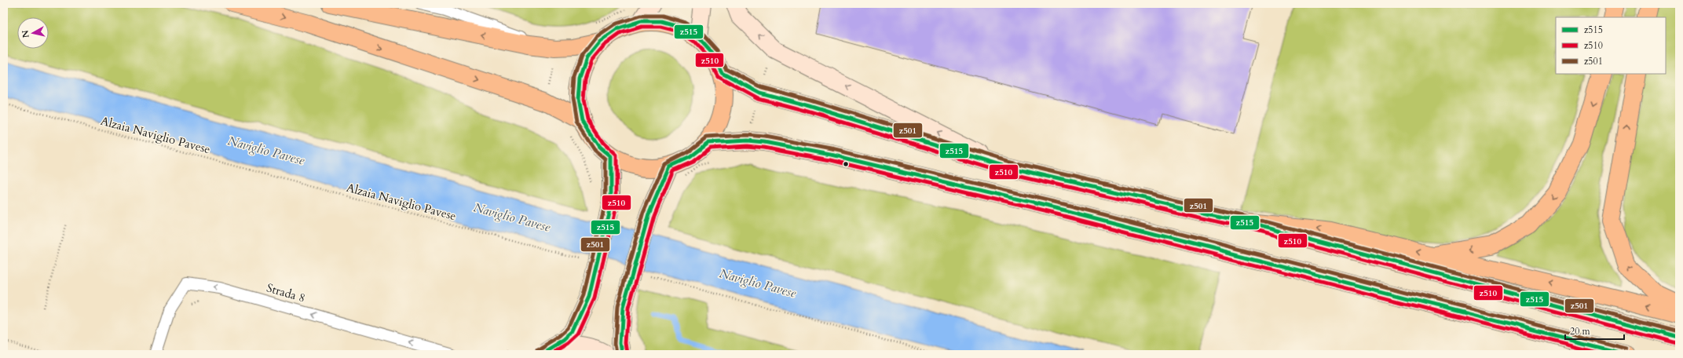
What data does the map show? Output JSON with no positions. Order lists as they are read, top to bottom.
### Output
{
  "streets": {
    "lane": ["Strada 8"],
    "path": ["Alzaia Naviglio Pavese"]
  },
  "one_way": ["Strada 8"],
  "water": ["Naviglio Pavese"],
  "lines": ["transit line z501", "transit line z515", "transit line z510"],
  "legend": ["z515", "z510", "z501"],
  "scale_bar": "20 m",
  "north": "left"
}
